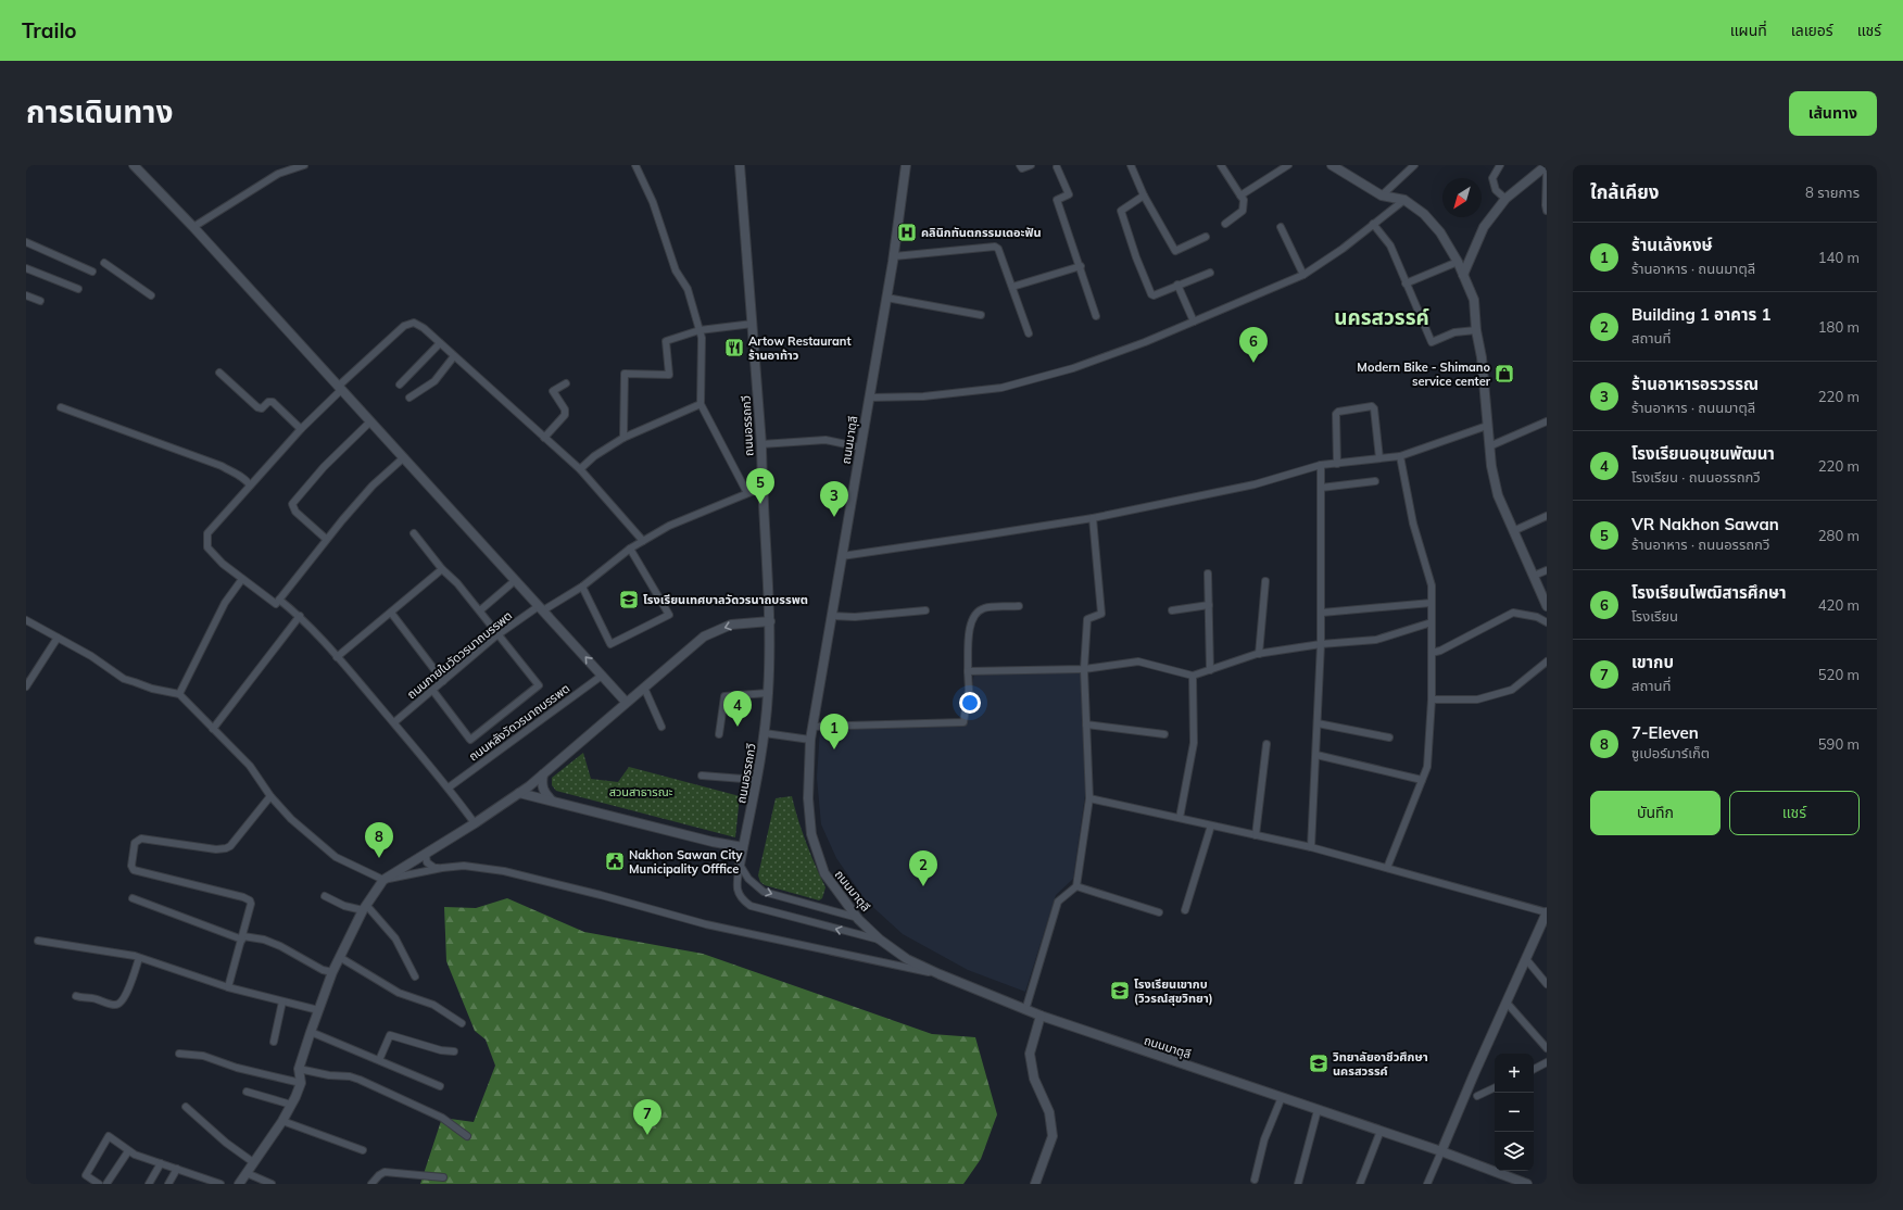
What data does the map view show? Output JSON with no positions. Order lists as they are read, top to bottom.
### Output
{
  "streets": {
    "street": [
      "ถนนอรรถกวี",
      "ถนนมาตุลี",
      "ถนนภายในวัดวรนาถบรรพต",
      "ถนนหลังวัดวรนาถบรรพต"
    ]
  },
  "crossings": [
    ["ถนนอรรถกวี", "ถนนภายในวัดวรนาถบรรพต"]
  ],
  "districts": ["นครสวรรค์"],
  "parks": ["สวนสาธารณะ"],
  "places": {
    "hospital": ["คลินิกทันตกรรมเดอะฟัน"],
    "restaurant": ["Artow Restaurant ร้านอาท้าว"],
    "shop": ["Modern Bike - Shimano service center"],
    "school or university": ["โรงเรียนเทศบาลวัดวรนาถบรรพต", "โรงเรียนเขากบ (วิวรณ์สุขวิทยา)", "วิทยาลัยอาชีวศึกษา นครสวรรค์"],
    "public building": ["Nakhon Sawan City Municipality Offfice"]
  },
  "north": "bottom left",
  "page": {
    "header": "Trailo",
    "nav": ["แผนที่", "เลเยอร์", "แชร์"],
    "title": "การเดินทาง",
    "buttons": [
      "เส้นทาง",
      ["บันทึก", "แชร์"]
    ],
    "heading": ["ใกล้เคียง", "8 รายการ"],
    "list": [
      {
        "mark": "1",
        "name": "ร้านเล้งหงษ์",
        "note": "ร้านอาหาร · ถนนมาตุลี",
        "value": "140 m"
      },
      {
        "mark": "2",
        "name": "Building 1 อาคาร 1",
        "note": "สถานที่",
        "value": "180 m"
      },
      {
        "mark": "3",
        "name": "ร้านอาหารอรวรรณ",
        "note": "ร้านอาหาร · ถนนมาตุลี",
        "value": "220 m"
      },
      {
        "mark": "4",
        "name": "โรงเรียนอนุชนพัฒนา",
        "note": "โรงเรียน · ถนนอรรถกวี",
        "value": "220 m"
      },
      {
        "mark": "5",
        "name": "VR Nakhon Sawan",
        "note": "ร้านอาหาร · ถนนอรรถกวี",
        "value": "280 m"
      },
      {
        "mark": "6",
        "name": "โรงเรียนโพฒิสารศึกษา",
        "note": "โรงเรียน",
        "value": "420 m"
      },
      {
        "mark": "7",
        "name": "เขากบ",
        "note": "สถานที่",
        "value": "520 m"
      },
      {
        "mark": "8",
        "name": "7-Eleven",
        "note": "ซูเปอร์มาร์เก็ต",
        "value": "590 m"
      }
    ],
    "pins": [
      "6",
      "5",
      "3",
      "4",
      "1",
      "8",
      "2",
      "7"
    ],
    "map_buttons": ["+", "−"]
  }
}
